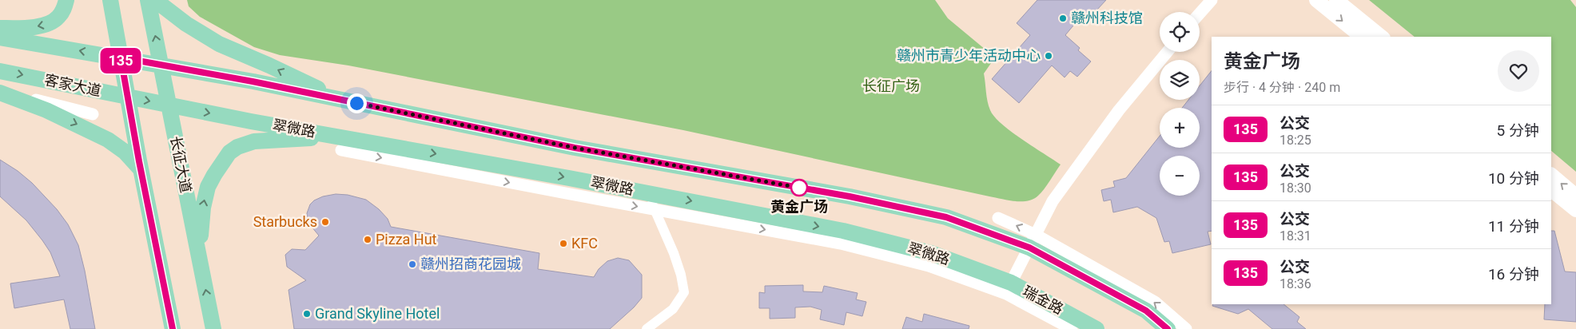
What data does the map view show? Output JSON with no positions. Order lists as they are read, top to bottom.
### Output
{
  "streets": {
    "main road": [
      "客家大道",
      "翠微路",
      "长征大道",
      "瑞金路"
    ]
  },
  "crossings": [
    ["客家大道", "翠微路"],
    ["客家大道", "长征大道"],
    ["翠微路", "长征大道"],
    ["翠微路", "瑞金路"]
  ],
  "parks": ["长征广场"],
  "places": [
    "赣州科技馆",
    "赣州市青少年活动中心",
    "黄金广场",
    "Starbucks",
    "Pizza Hut",
    "KFC",
    "赣州招商花园城",
    "Grand Skyline Hotel"
  ],
  "lines": ["bus line 135"],
  "page": {
    "on_map": "135",
    "map_buttons": ["+", "−"],
    "heading": ["黄金广场", "步行 · 4 分钟 · 240 m"],
    "list": [
      {
        "mark": "135",
        "name": "公交",
        "note": "18:25",
        "value": "5 分钟"
      },
      {
        "mark": "135",
        "name": "公交",
        "note": "18:30",
        "value": "10 分钟"
      },
      {
        "mark": "135",
        "name": "公交",
        "note": "18:31",
        "value": "11 分钟"
      },
      {
        "mark": "135",
        "name": "公交",
        "note": "18:36",
        "value": "16 分钟"
      }
    ]
  }
}
